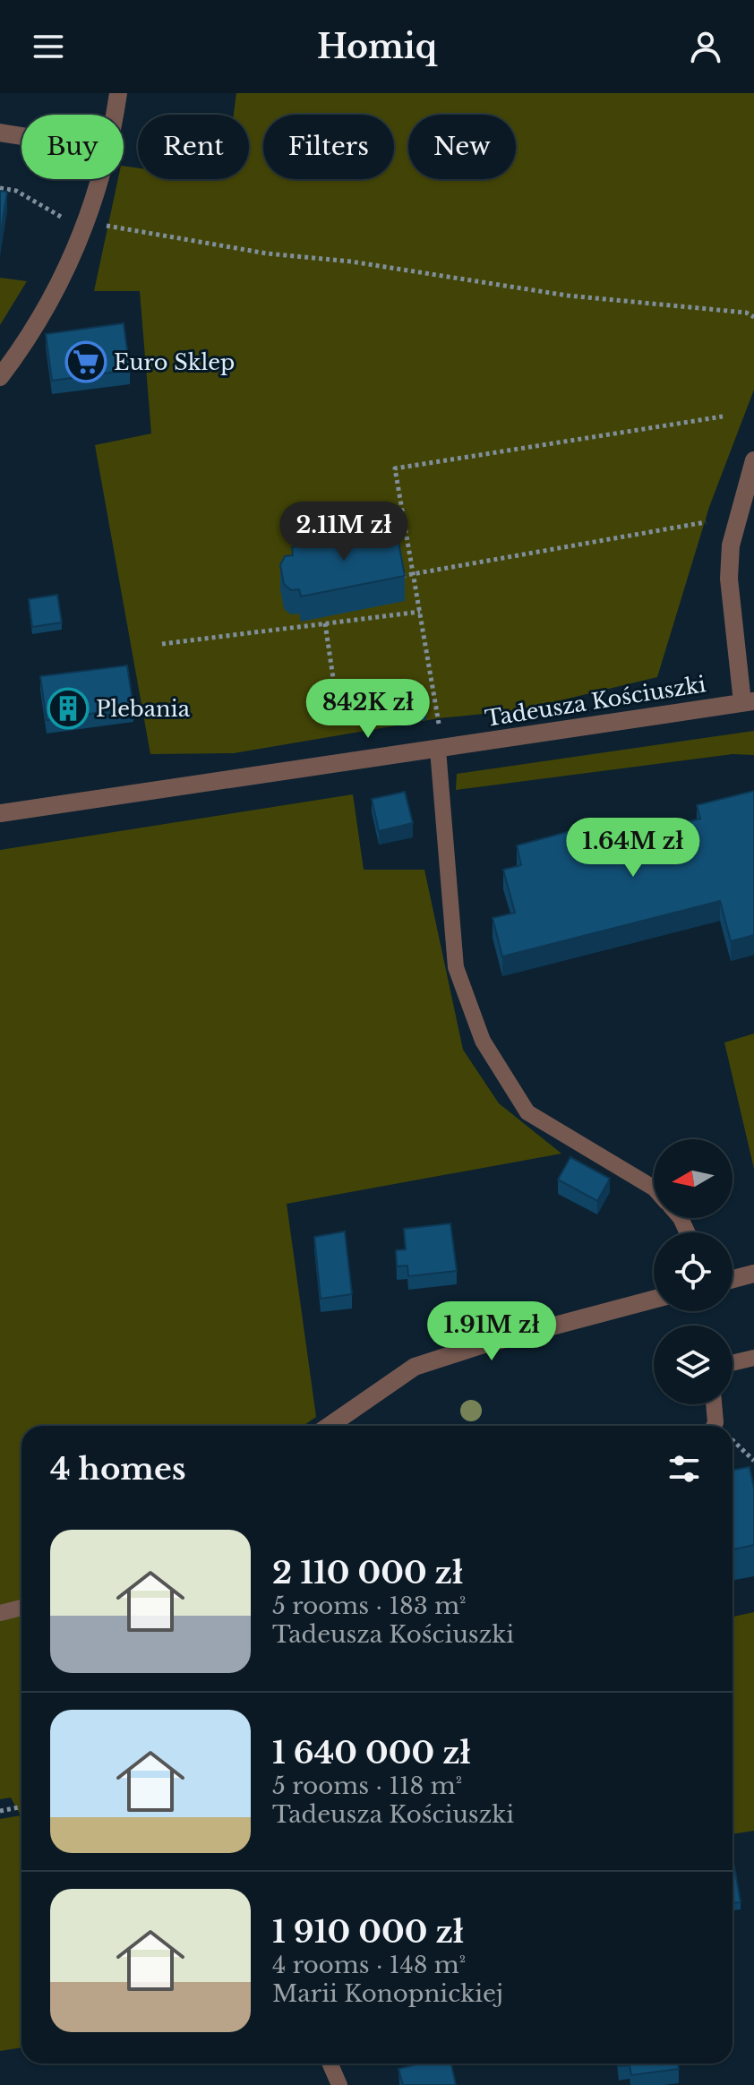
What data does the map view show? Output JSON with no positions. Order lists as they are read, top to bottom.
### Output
{
  "streets": {
    "street": ["Tadeusza Kościuszki"]
  },
  "places": {
    "supermarket": ["Euro Sklep"],
    "building": ["Plebania"]
  },
  "north": "left",
  "page": {
    "header": "Homiq",
    "chip": [
      "Buy",
      "Rent",
      "Filters",
      "New"
    ],
    "price": [
      "2.11M zł",
      "842K zł",
      "1.64M zł",
      "1.91M zł"
    ],
    "heading": "4 homes",
    "list": [
      {
        "name": "2 110 000 zł",
        "note": "5 rooms · 183 m² · Tadeusza Kościuszki"
      },
      {
        "name": "1 640 000 zł",
        "note": "5 rooms · 118 m² · Tadeusza Kościuszki"
      },
      {
        "name": "1 910 000 zł",
        "note": "4 rooms · 148 m² · Marii Konopnickiej"
      }
    ]
  }
}
